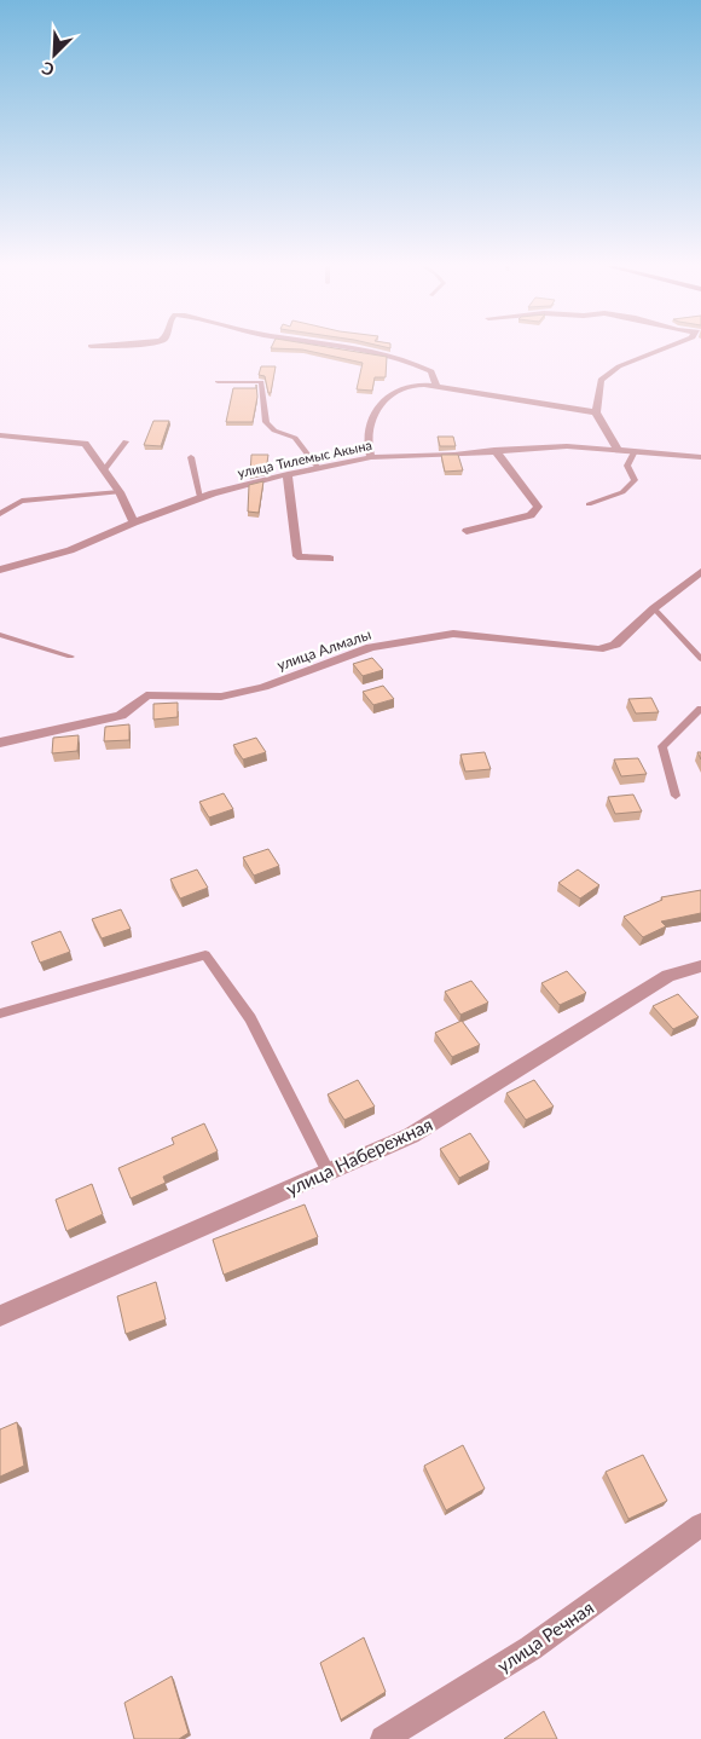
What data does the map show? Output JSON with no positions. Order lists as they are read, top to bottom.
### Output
{
  "streets": {
    "street": [
      "улица Тилемыс Акына",
      "улица Алмалы",
      "улица Набережная",
      "улица Речная"
    ]
  },
  "north": "bottom left"
}
